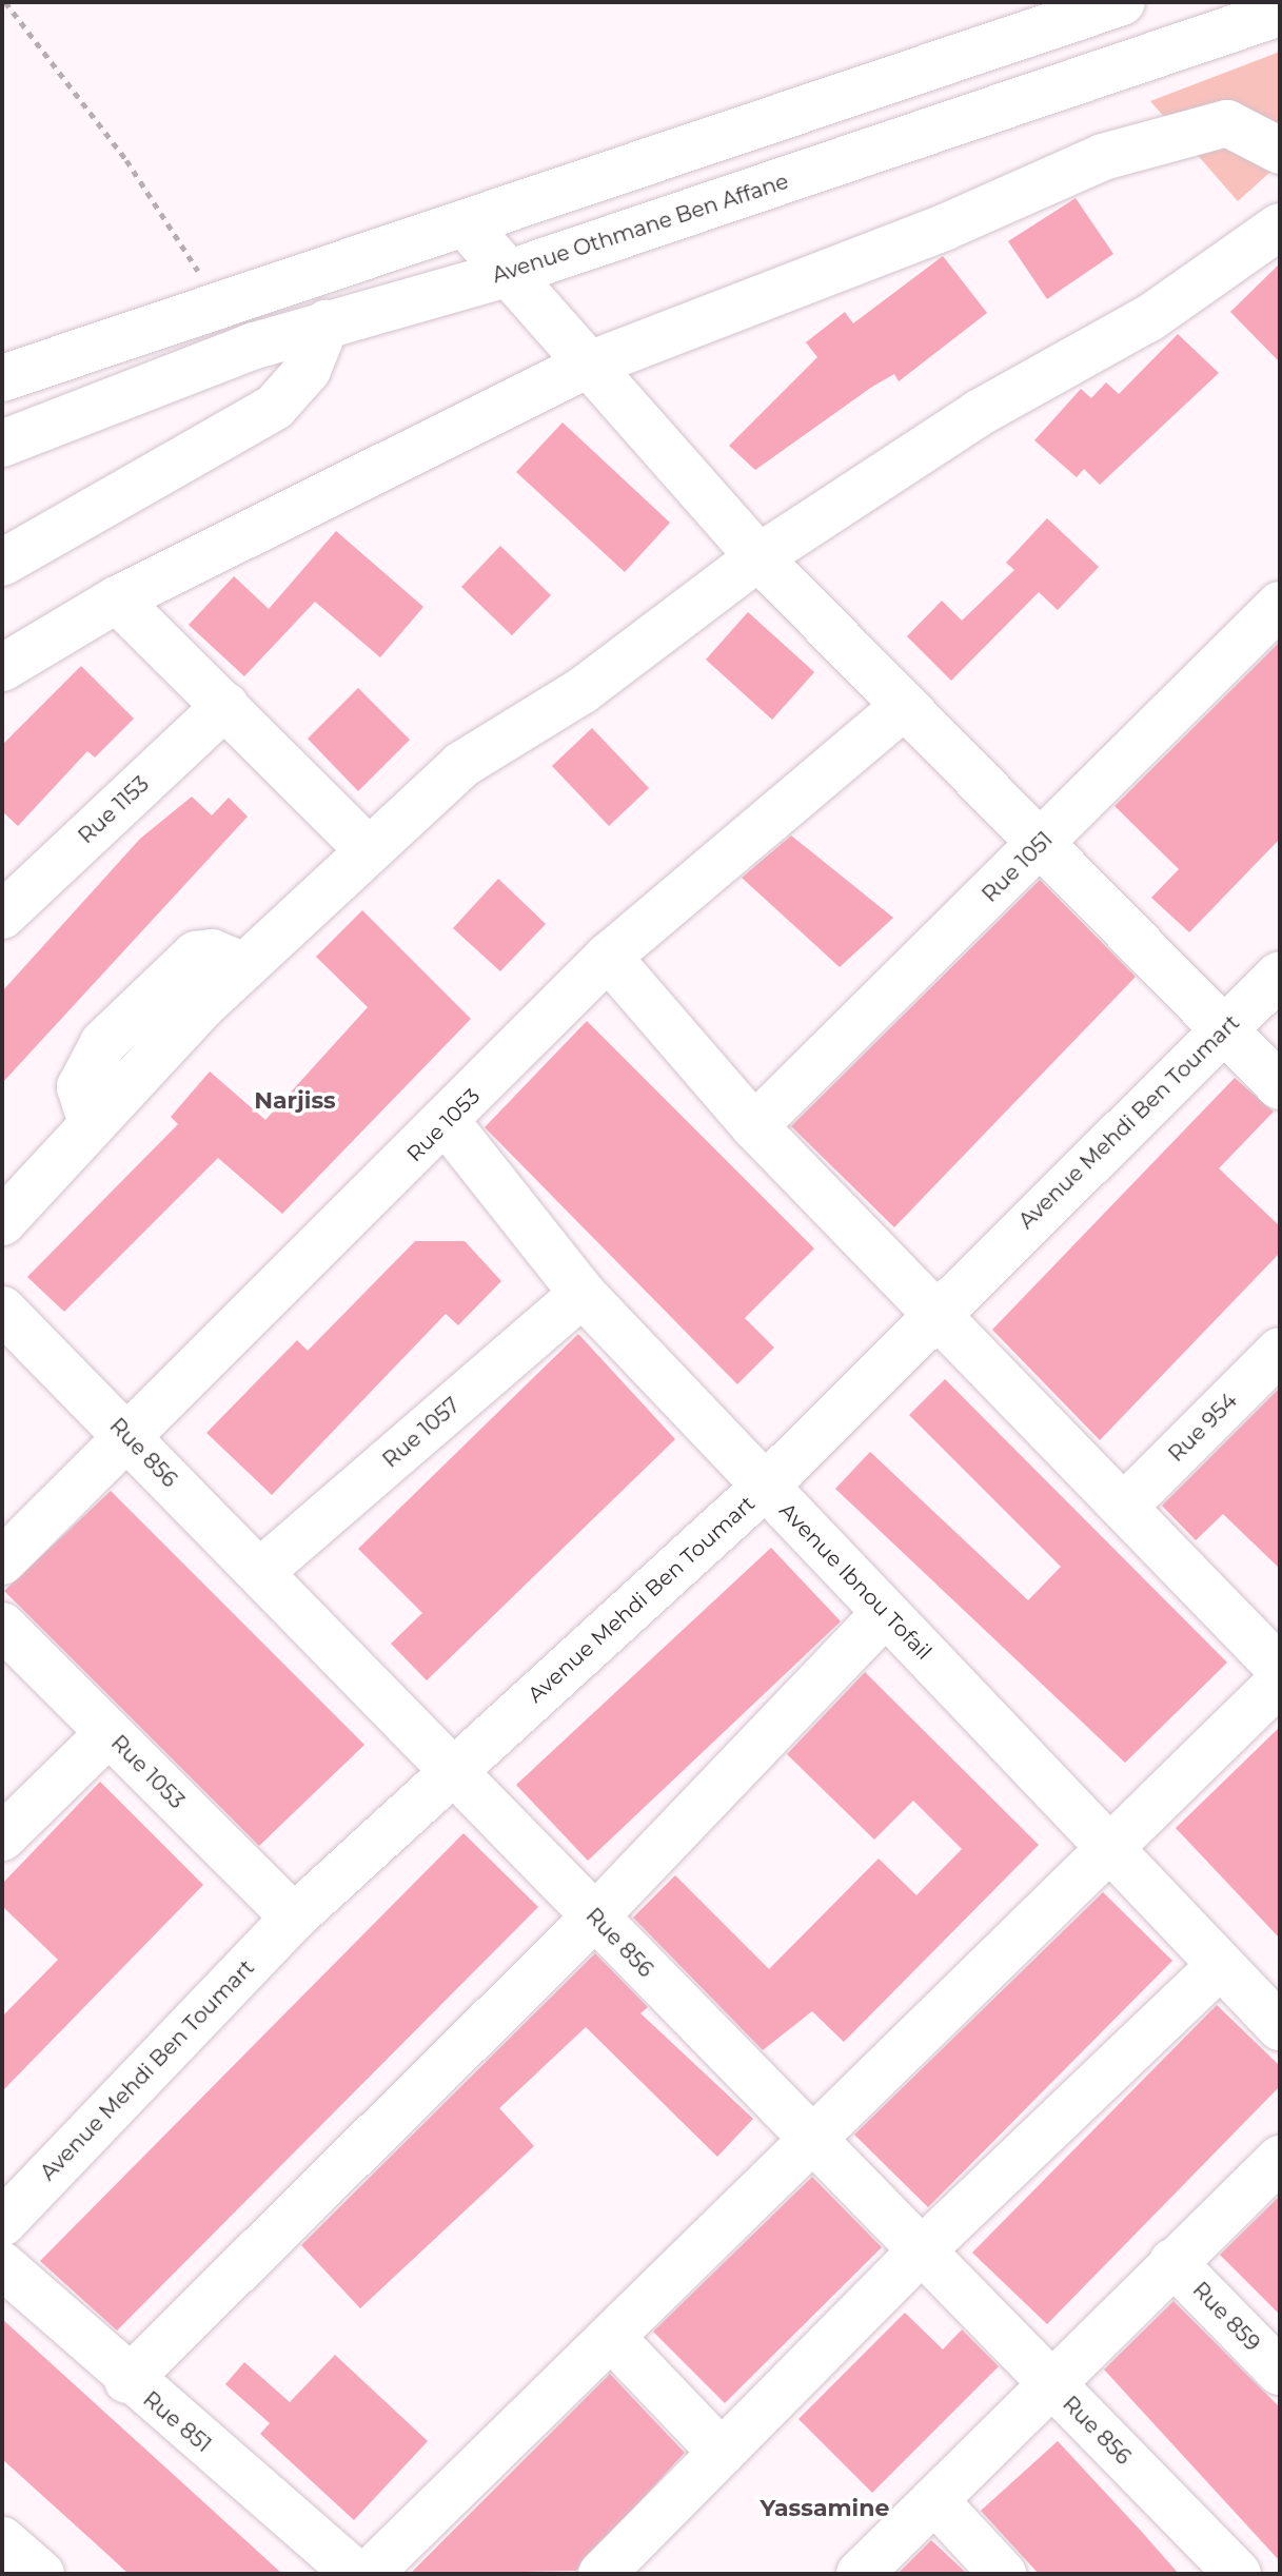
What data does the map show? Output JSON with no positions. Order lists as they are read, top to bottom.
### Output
{
  "streets": {
    "street": [
      "Avenue Othmane Ben Affane",
      "Rue 1153",
      "Rue 1051",
      "Avenue Mehdi Ben Toumart",
      "Rue 1053",
      "Rue 954",
      "Rue 1057",
      "Rue 856",
      "Avenue Ibnou Tofail",
      "Rue 859",
      "Rue 851"
    ]
  },
  "crossings": [
    ["Avenue Mehdi Ben Toumart", "Rue 1053"],
    ["Avenue Mehdi Ben Toumart", "Rue 856"],
    ["Avenue Mehdi Ben Toumart", "Avenue Ibnou Tofail"],
    ["Rue 1053", "Rue 856"],
    ["Rue 1053", "Avenue Ibnou Tofail"],
    ["Rue 1057", "Rue 856"],
    ["Rue 1057", "Avenue Ibnou Tofail"]
  ],
  "districts": ["Narjiss", "Yassamine"]
}
